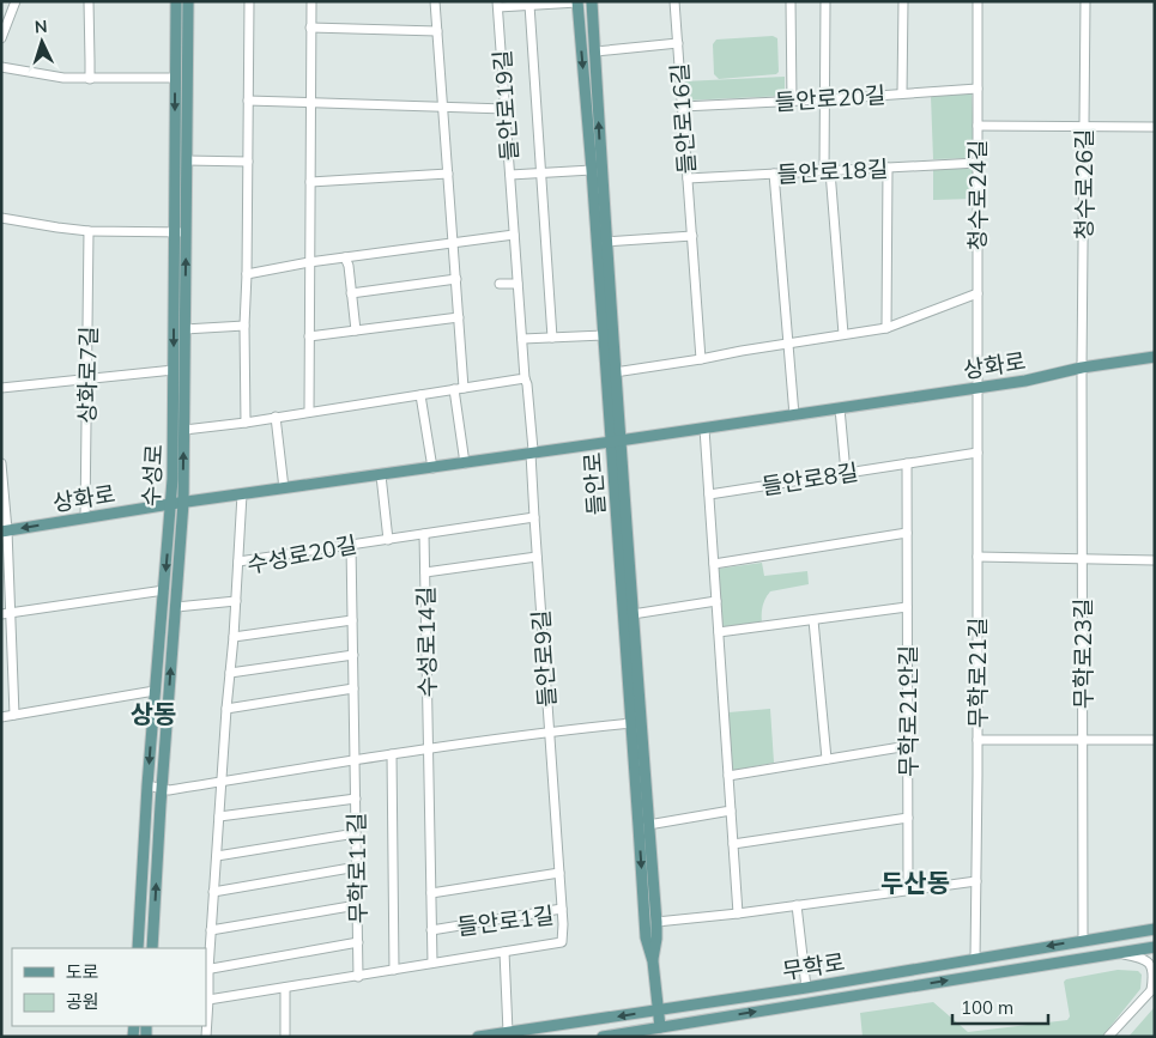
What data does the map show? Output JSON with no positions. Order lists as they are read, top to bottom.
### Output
{
  "streets": {
    "main road": [
      "상화로",
      "수성로",
      "들안로",
      "무학로"
    ],
    "street": [
      "들안로20길",
      "들안로19길",
      "들안로16길",
      "들안로18길",
      "청수로26길",
      "청수로24길",
      "상화로7길",
      "들안로8길",
      "수성로20길",
      "수성로14길",
      "무학로23길",
      "들안로9길",
      "무학로21길",
      "무학로21안길",
      "무학로11길",
      "들안로1길"
    ]
  },
  "crossings": [
    ["들안로20길", "들안로16길"],
    ["들안로20길", "청수로24길"],
    ["들안로19길", "수성로"],
    ["들안로19길", "들안로"],
    ["들안로16길", "들안로18길"],
    ["들안로18길", "청수로24길"],
    ["청수로26길", "상화로"],
    ["청수로26길", "무학로23길"],
    ["청수로24길", "상화로"],
    ["청수로24길", "무학로21길"],
    ["상화로", "상화로7길"],
    ["상화로", "수성로"],
    ["상화로", "들안로"],
    ["상화로", "수성로20길"],
    ["상화로", "무학로23길"],
    ["상화로", "무학로21길"],
    ["수성로", "수성로20길"],
    ["들안로8길", "무학로21길"],
    ["들안로8길", "무학로21안길"],
    ["들안로", "무학로"],
    ["수성로20길", "수성로14길"],
    ["무학로23길", "무학로"],
    ["들안로9길", "들안로1길"],
    ["무학로21길", "무학로"]
  ],
  "districts": ["상동", "두산동"],
  "legend": ["도로", "공원"],
  "scale_bar": "100 m",
  "north": "top"
}
